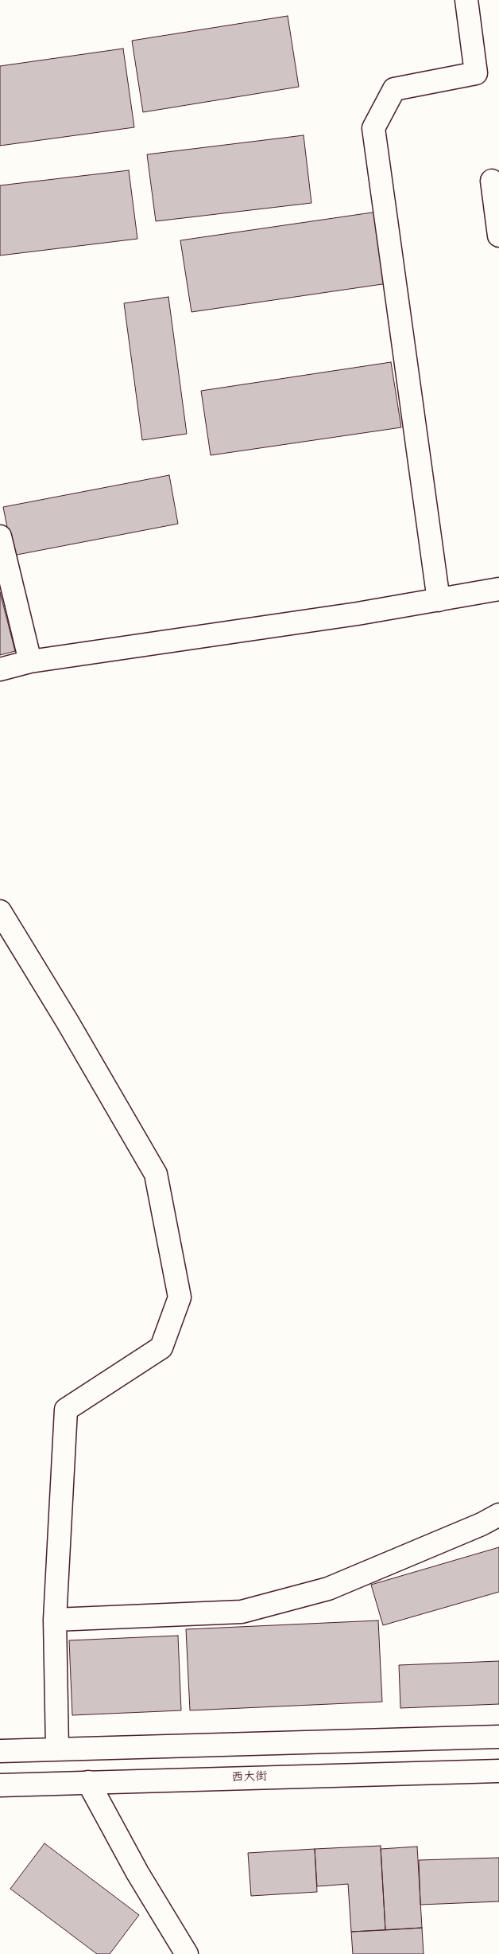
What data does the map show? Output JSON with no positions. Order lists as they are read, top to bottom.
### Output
{
  "streets": {
    "street": ["西大街"]
  }
}
